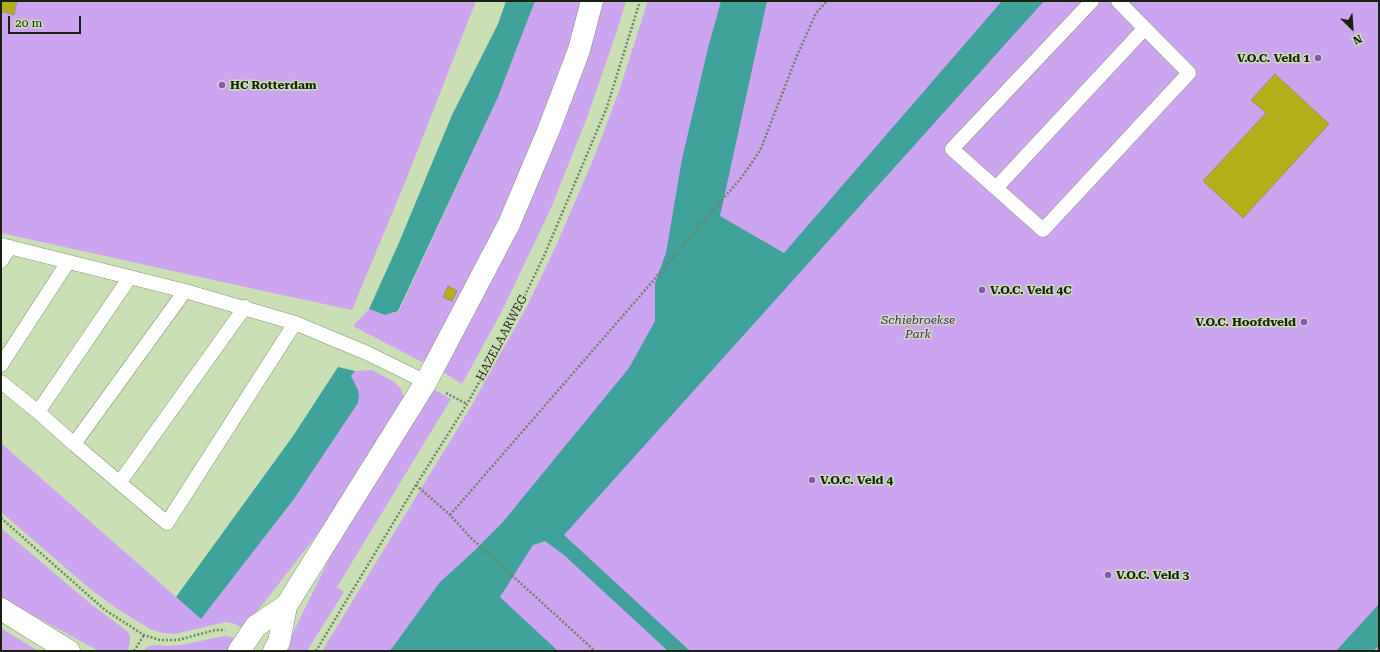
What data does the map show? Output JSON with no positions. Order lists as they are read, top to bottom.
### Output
{
  "streets": {
    "path": ["HAZELAARWEG"]
  },
  "parks": ["Schiebroekse Park"],
  "places": [
    "V.O.C. Veld 1",
    "HC Rotterdam",
    "V.O.C. Veld 4C",
    "V.O.C. Hoofdveld",
    "V.O.C. Veld 4",
    "V.O.C. Veld 3"
  ],
  "scale_bar": "20 m",
  "north": "bottom right"
}
